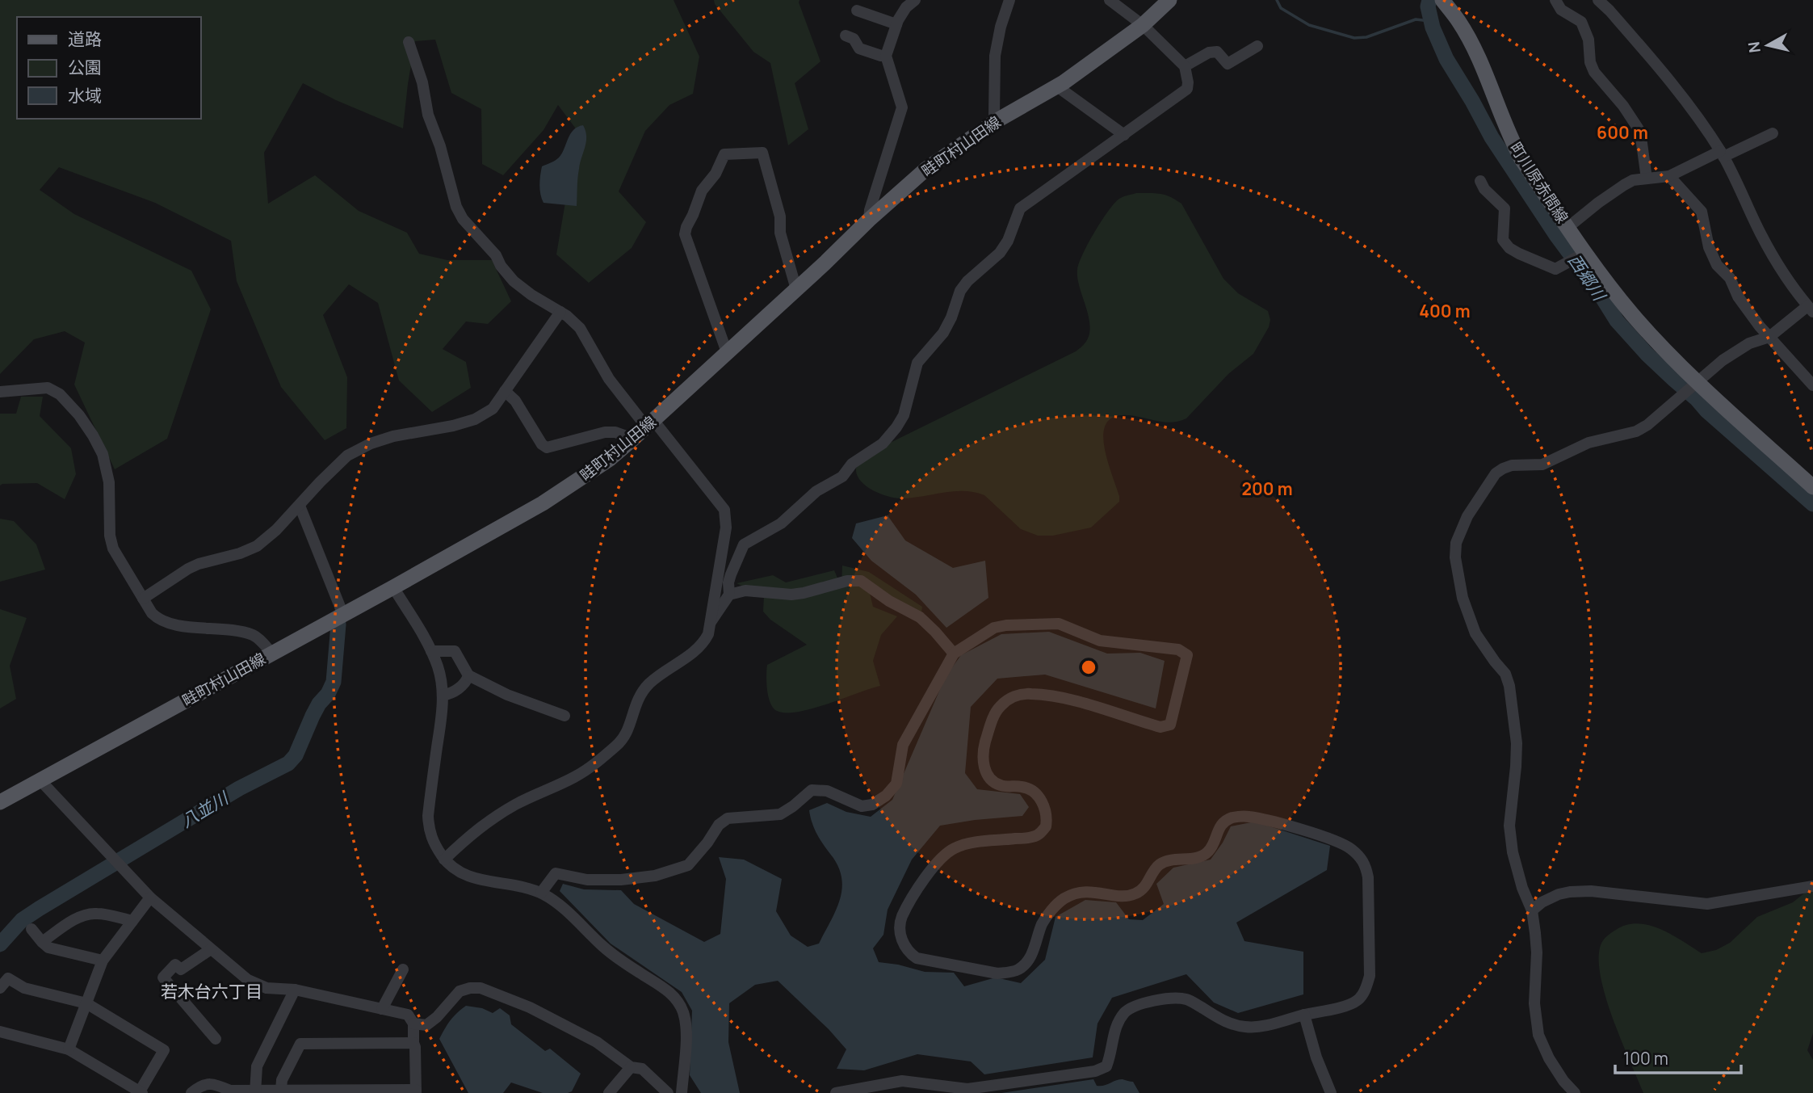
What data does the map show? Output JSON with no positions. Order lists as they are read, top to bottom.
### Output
{
  "streets": {
    "main road": ["畦町村山田線", "町川原赤間線"]
  },
  "districts": ["若木台六丁目"],
  "water": ["西郷川", "八並川"],
  "legend": ["道路", "公園", "水域"],
  "scale_bar": "100 m",
  "north": "left",
  "rings": ["600 m", "400 m", "200 m"]
}
